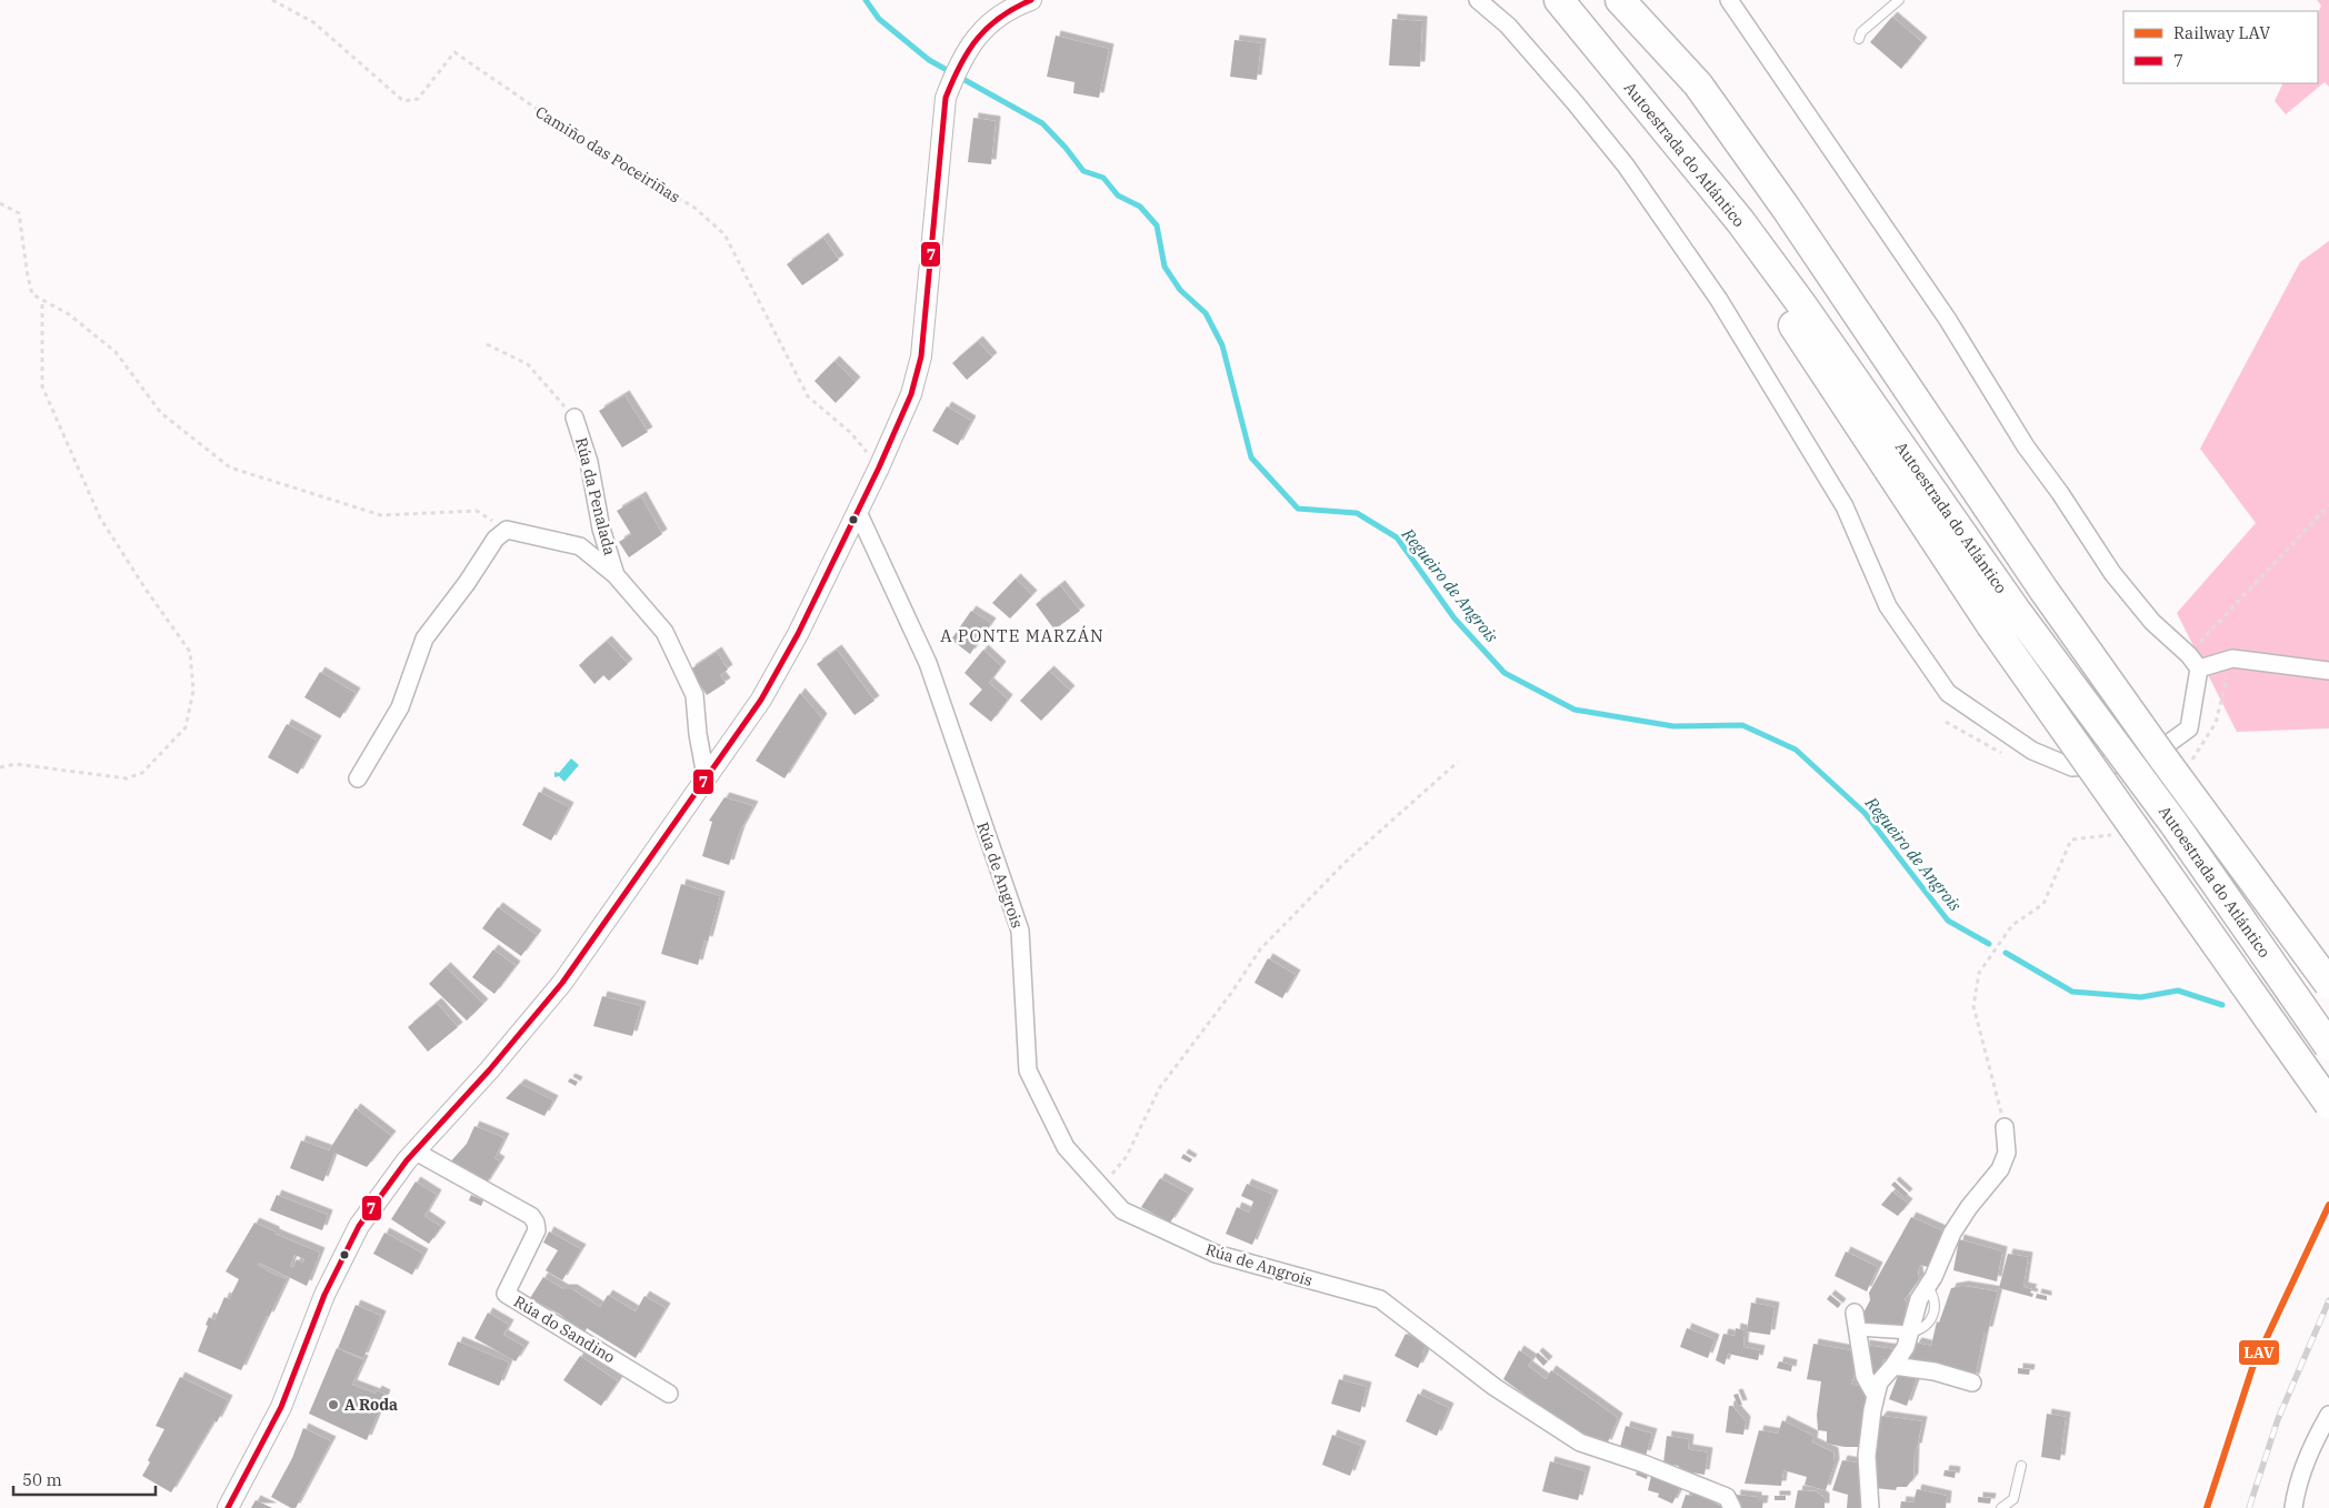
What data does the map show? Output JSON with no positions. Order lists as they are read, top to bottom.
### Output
{
  "streets": {
    "highway": ["Autoestrada do Atlántico"],
    "street": ["Rúa da Penalada", "Rúa de Angrois", "Rúa do Sandino"],
    "path": ["Camiño das Poceiriñas"]
  },
  "districts": ["A PONTE MARZÁN"],
  "water": ["Regueiro de Angrois"],
  "places": ["A Roda"],
  "lines": ["transit line 7", "rail line LAV"],
  "legend": ["Railway LAV", "7"],
  "scale_bar": "50 m"
}
